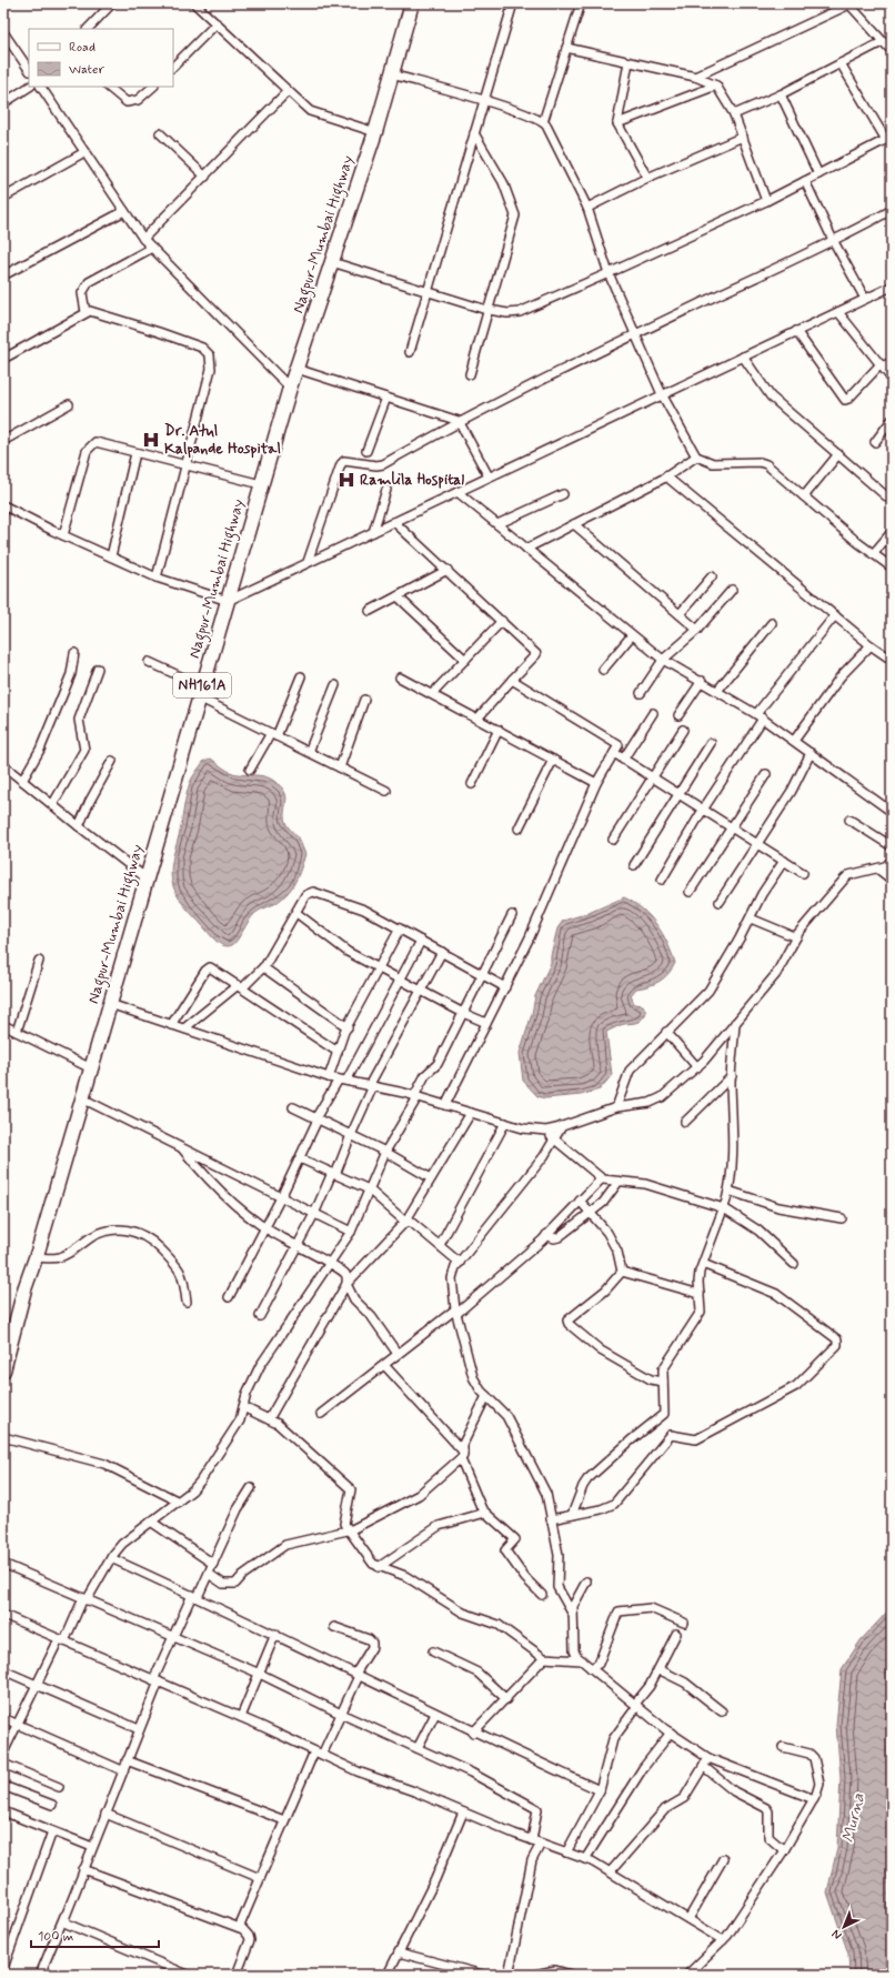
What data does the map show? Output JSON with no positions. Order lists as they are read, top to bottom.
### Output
{
  "streets": {
    "highway": ["Nagpur-Mumbai Highway", "NH161A"]
  },
  "water": ["Murna"],
  "places": {
    "hospital": ["Dr. Atul Kalpande Hospital", "Ramlila Hospital"]
  },
  "legend": ["Road", "Water"],
  "scale_bar": "100 m",
  "north": "bottom left"
}
